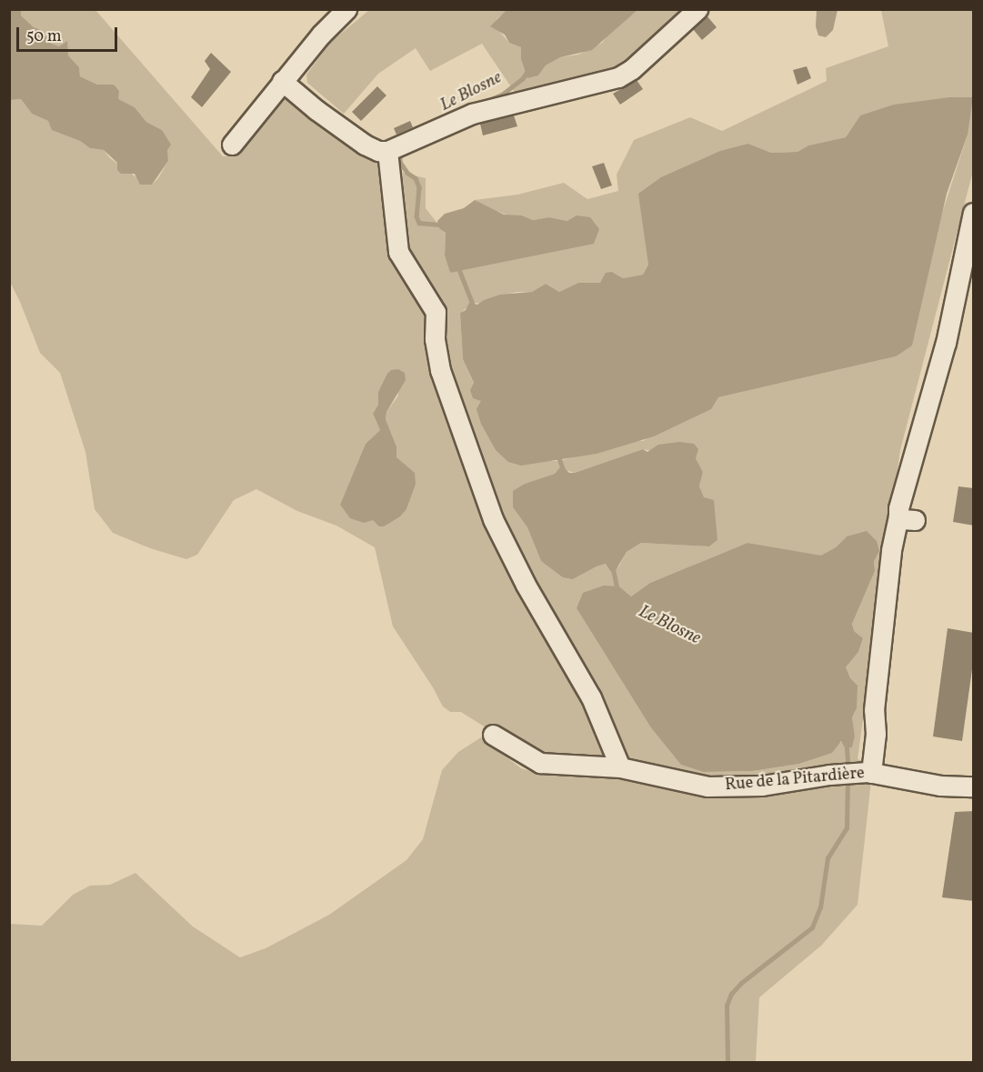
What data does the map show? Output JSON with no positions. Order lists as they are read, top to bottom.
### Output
{
  "streets": {
    "street": ["Rue de la Pitardière"]
  },
  "water": ["Le Blosne"],
  "scale_bar": "50 m"
}
